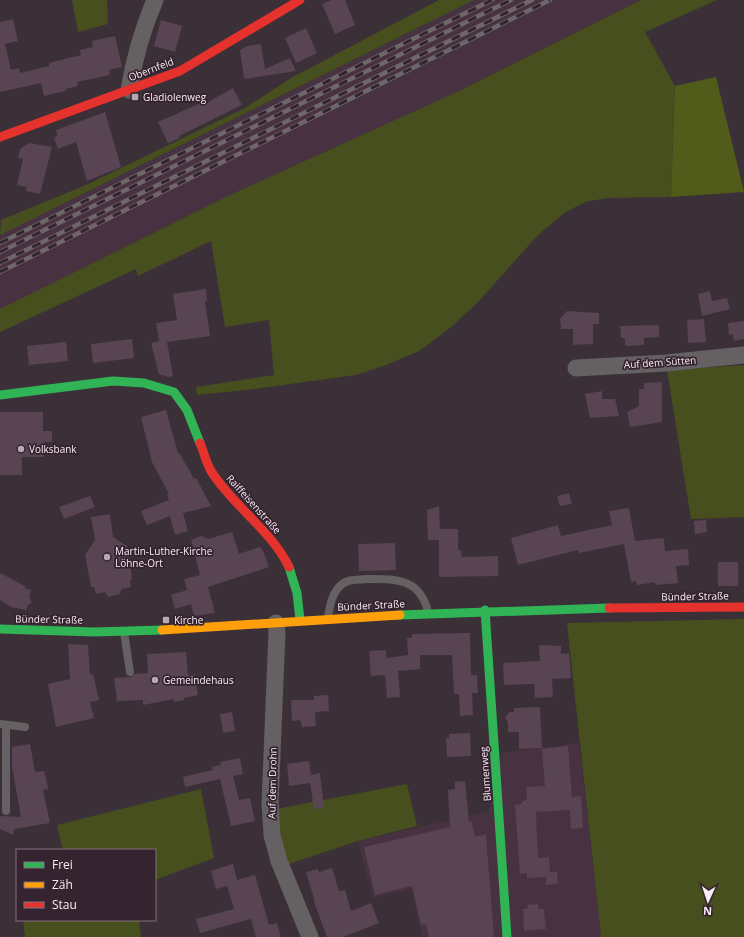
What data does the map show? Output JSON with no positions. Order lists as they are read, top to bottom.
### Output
{
  "streets": {
    "street": [
      "Obernfeld",
      "Auf dem Sütten",
      "Raiffeisenstraße",
      "Bünder Straße",
      "Blumenweg",
      "Auf dem Drohn"
    ]
  },
  "crossings": [
    ["Raiffeisenstraße", "Bünder Straße"],
    ["Bünder Straße", "Blumenweg"],
    ["Bünder Straße", "Auf dem Drohn"]
  ],
  "places": {
    "transit": ["Gladiolenweg", "Kirche"],
    "other": ["Volksbank", "Martin-Luther-Kirche Löhne-Ort", "Gemeindehaus"]
  },
  "legend": ["Frei", "Zäh", "Stau"],
  "north": "bottom"
}
